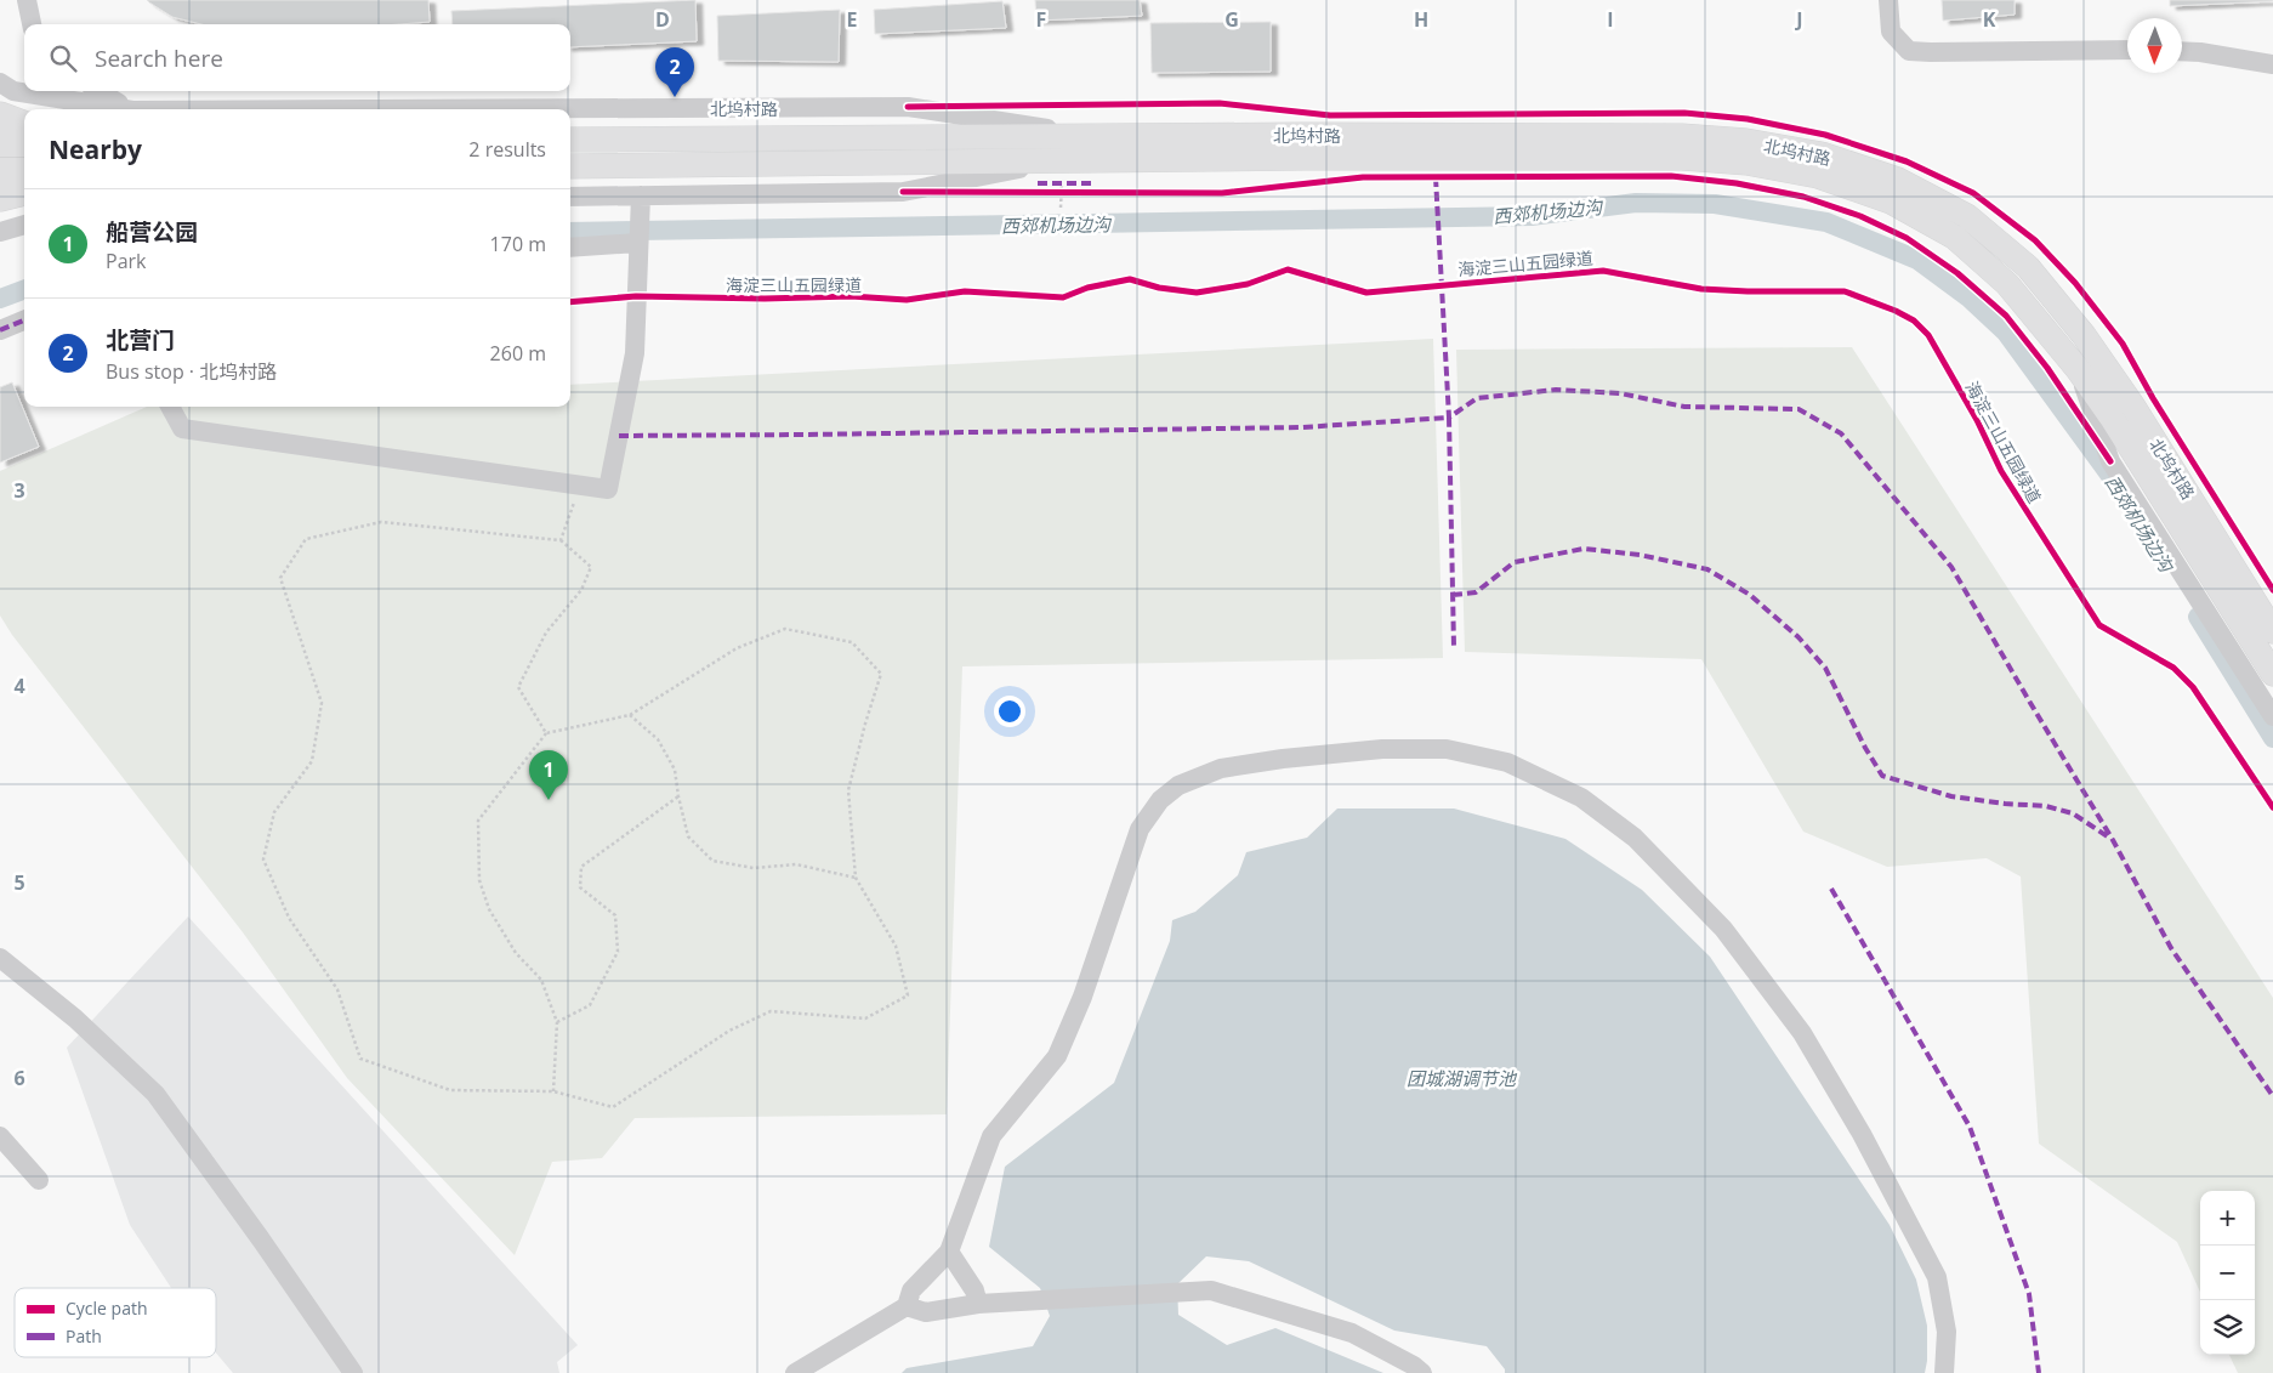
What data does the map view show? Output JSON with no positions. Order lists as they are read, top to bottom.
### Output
{
  "streets": {
    "main road": ["北坞村路"],
    "cycle path": ["海淀三山五园绿道"]
  },
  "water": ["西郊机场边沟", "团城湖调节池"],
  "legend": ["Cycle path", "Path"],
  "north": "bottom",
  "page": {
    "search": "Search here",
    "pins": ["2", "1"],
    "heading": ["Nearby", "2 results"],
    "list": [
      {
        "mark": "1",
        "name": "船营公园",
        "note": "Park",
        "value": "170 m"
      },
      {
        "mark": "2",
        "name": "北营门",
        "note": "Bus stop · 北坞村路",
        "value": "260 m"
      }
    ],
    "map_buttons": ["+", "−"]
  },
  "grid": {
    "columns": [
      "D",
      "E",
      "F",
      "G",
      "H",
      "I",
      "J",
      "K"
    ],
    "rows": [
      "3",
      "4",
      "5",
      "6"
    ]
  }
}
